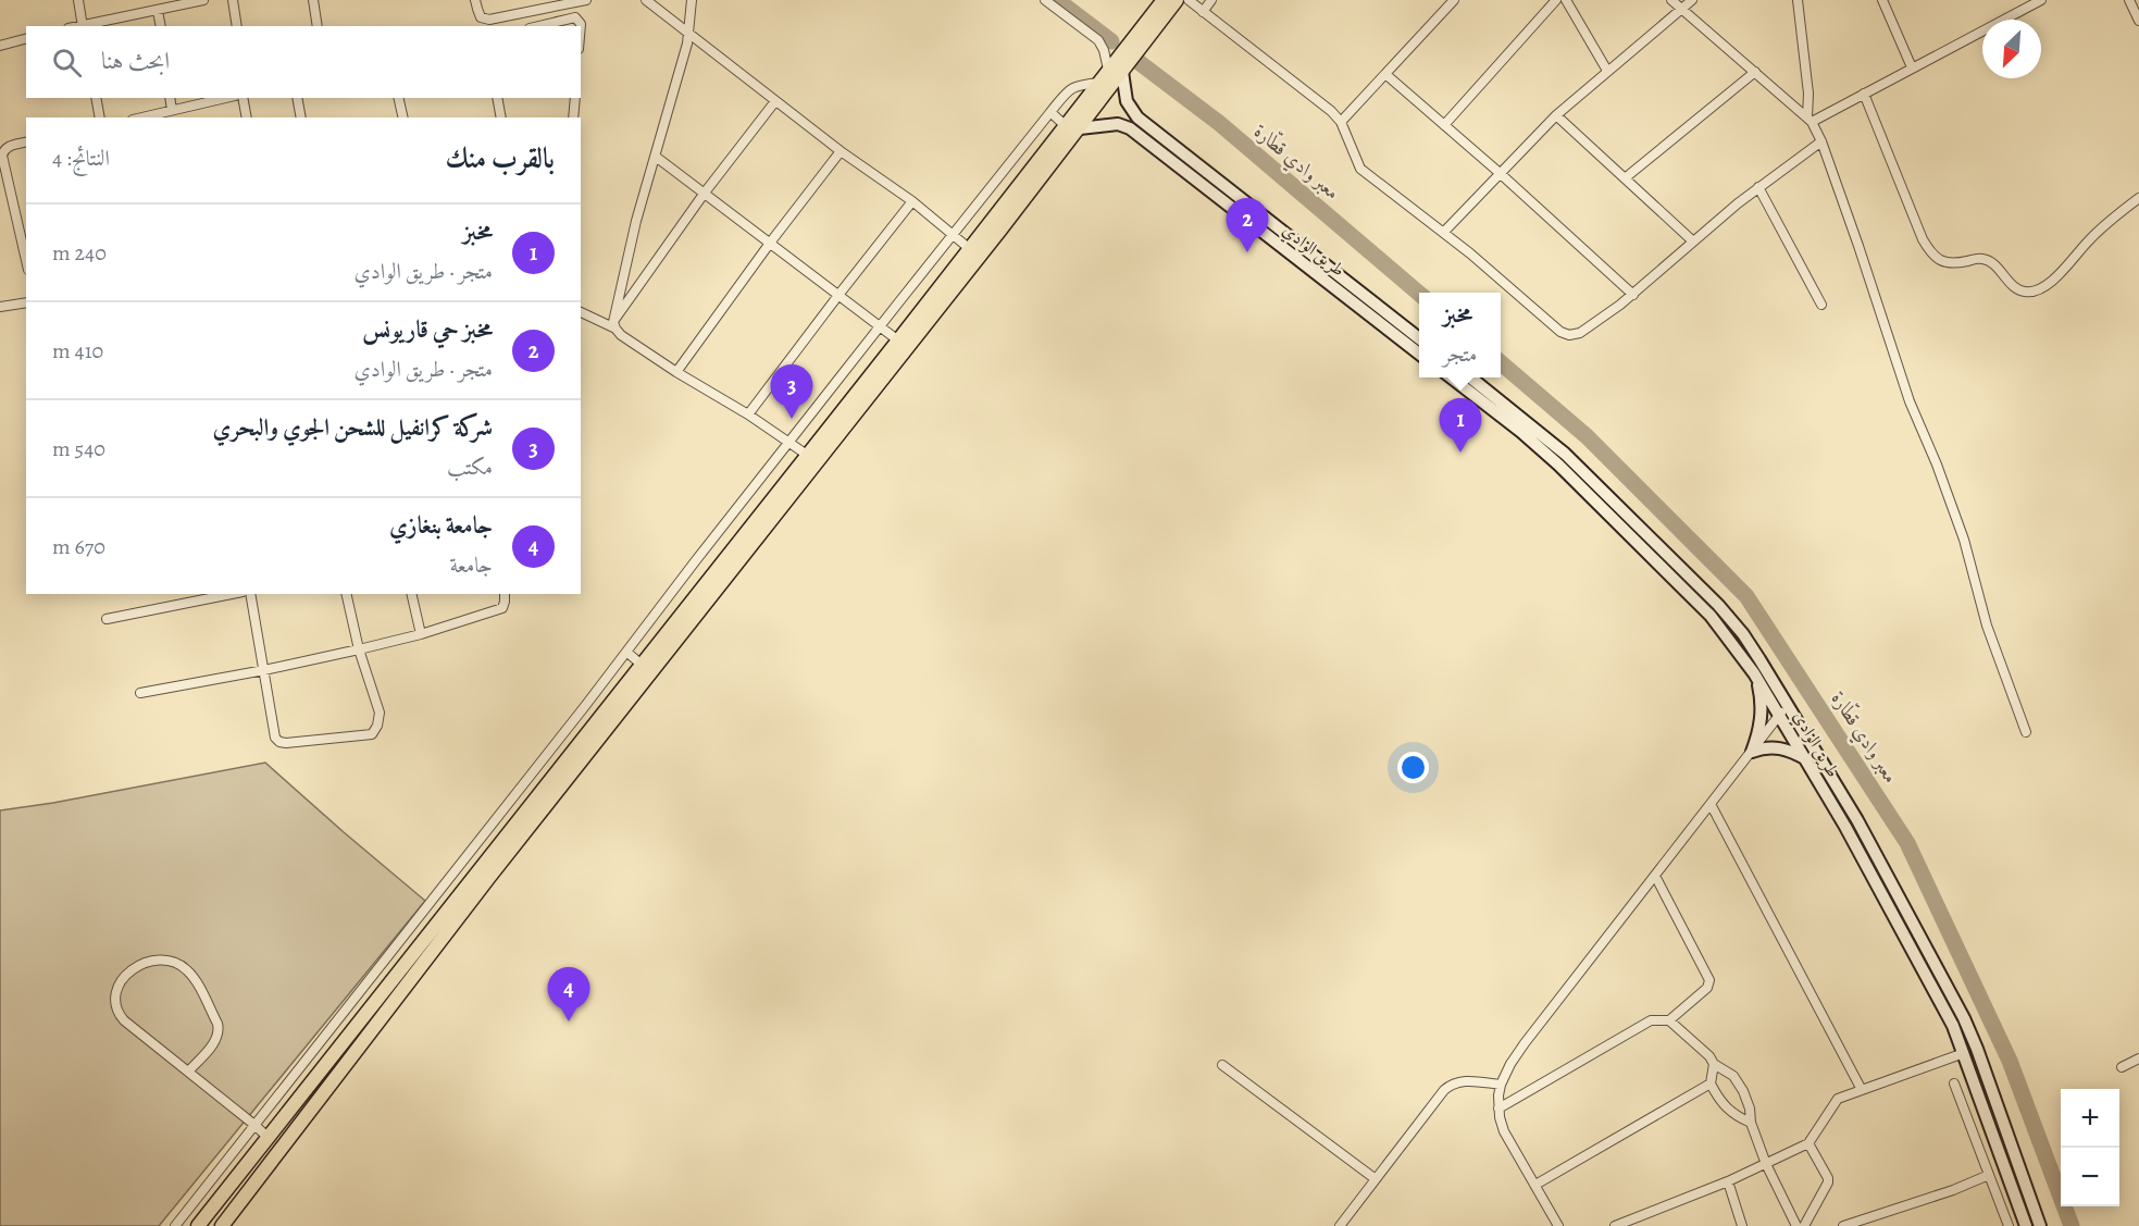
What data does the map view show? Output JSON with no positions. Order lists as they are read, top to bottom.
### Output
{
  "streets": {
    "main road": ["طريق الوادي"]
  },
  "water": ["معبر وادي قطّارة"],
  "north": "bottom left",
  "page": {
    "search": "ابحث هنا",
    "heading": ["بالقرب منك", "النتائج: 4"],
    "pins": [
      "2",
      "3",
      "1",
      "4"
    ],
    "list": [
      {
        "mark": "1",
        "name": "مخبز",
        "note": "متجر · طريق الوادي",
        "value": "240 m"
      },
      {
        "mark": "2",
        "name": "مخبز حي قاريونس",
        "note": "متجر · طريق الوادي",
        "value": "410 m"
      },
      {
        "mark": "3",
        "name": "شركة كرانفيل للشحن الجوي والبحري",
        "note": "مكتب",
        "value": "540 m"
      },
      {
        "mark": "4",
        "name": "جامعة بنغازي",
        "note": "جامعة",
        "value": "670 m"
      }
    ],
    "popup": ["مخبز", "متجر"],
    "map_buttons": ["+", "−"]
  }
}
